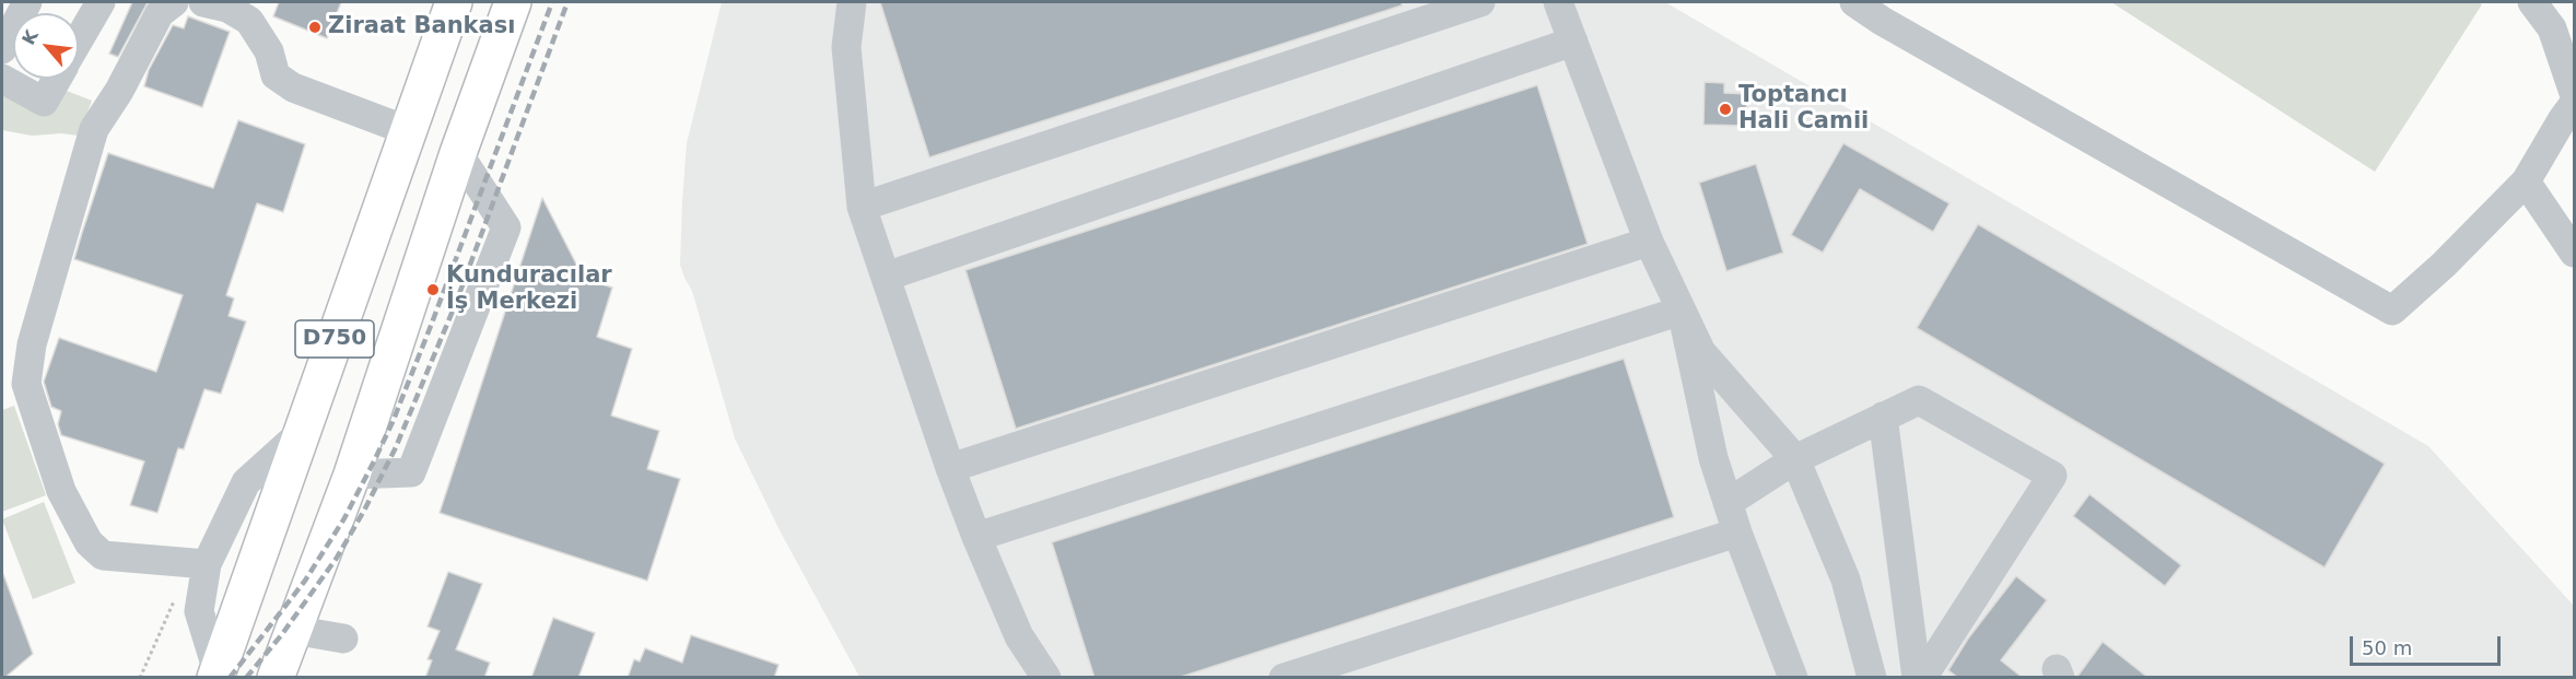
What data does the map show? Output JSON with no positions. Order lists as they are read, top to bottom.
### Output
{
  "streets": {
    "highway": ["D750"]
  },
  "places": ["Ziraat Bankası", "Toptancı Hali Camii", "Kunduracılar İş Merkezi"],
  "scale_bar": "50 m",
  "north": "top left"
}
